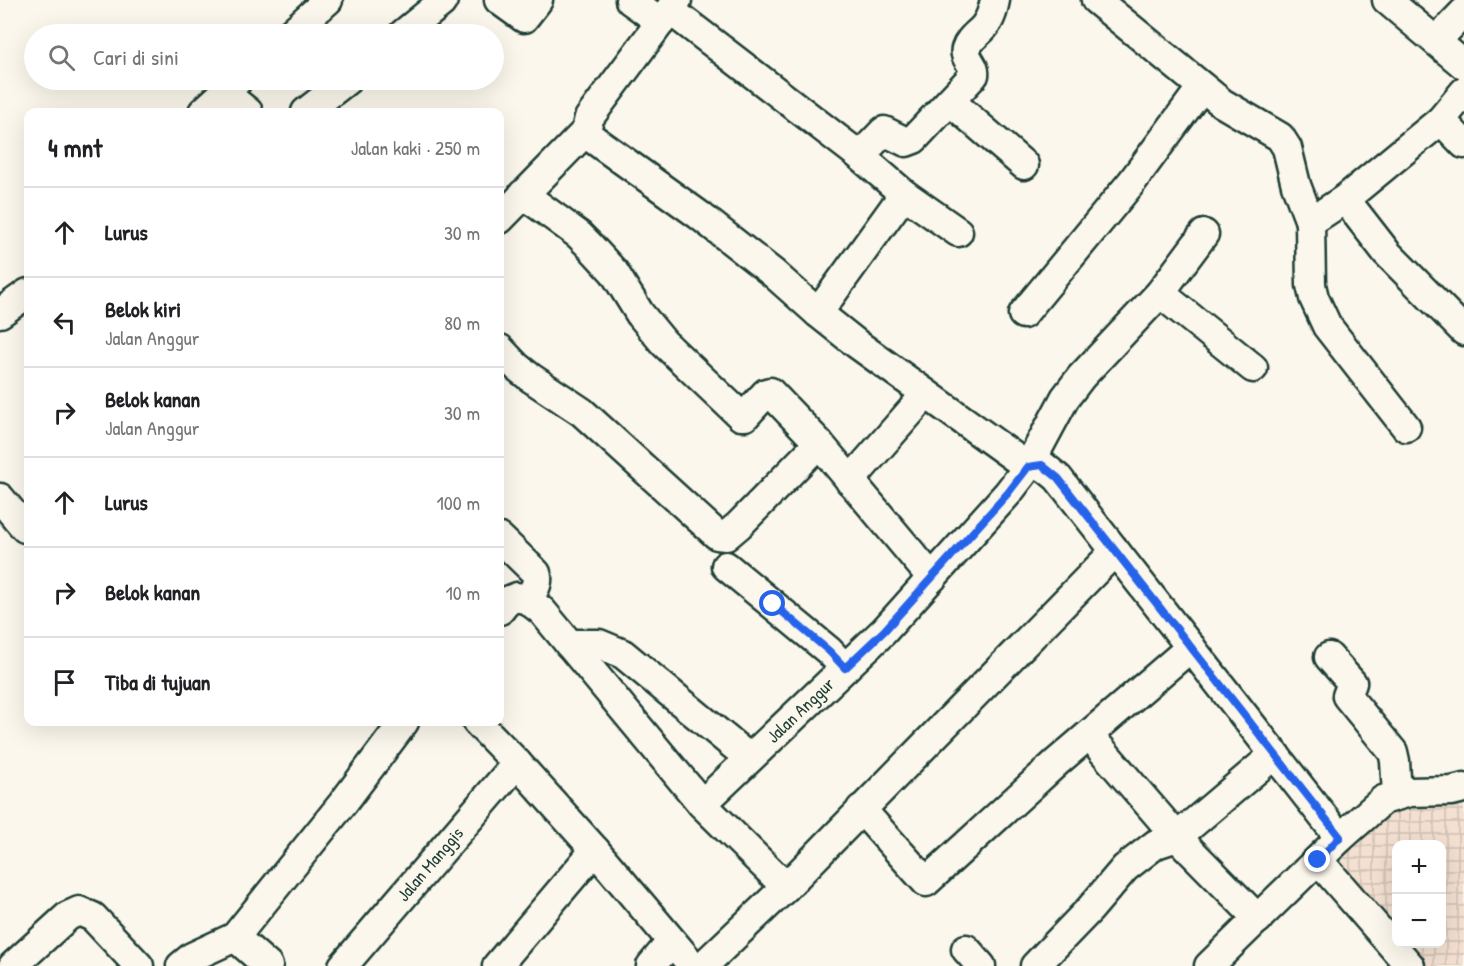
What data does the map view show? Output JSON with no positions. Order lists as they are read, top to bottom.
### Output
{
  "streets": {
    "street": ["Jalan Anggur", "Jalan Manggis"]
  },
  "page": {
    "search": "Cari di sini",
    "heading": ["4 mnt", "Jalan kaki · 250 m"],
    "list": [
      ["Lurus", "30 m"],
      ["Belok kiri", "Jalan Anggur", "80 m"],
      ["Belok kanan", "Jalan Anggur", "30 m"],
      ["Lurus", "100 m"],
      ["Belok kanan", "10 m"],
      "Tiba di tujuan"
    ],
    "map_buttons": ["+", "−"]
  }
}
